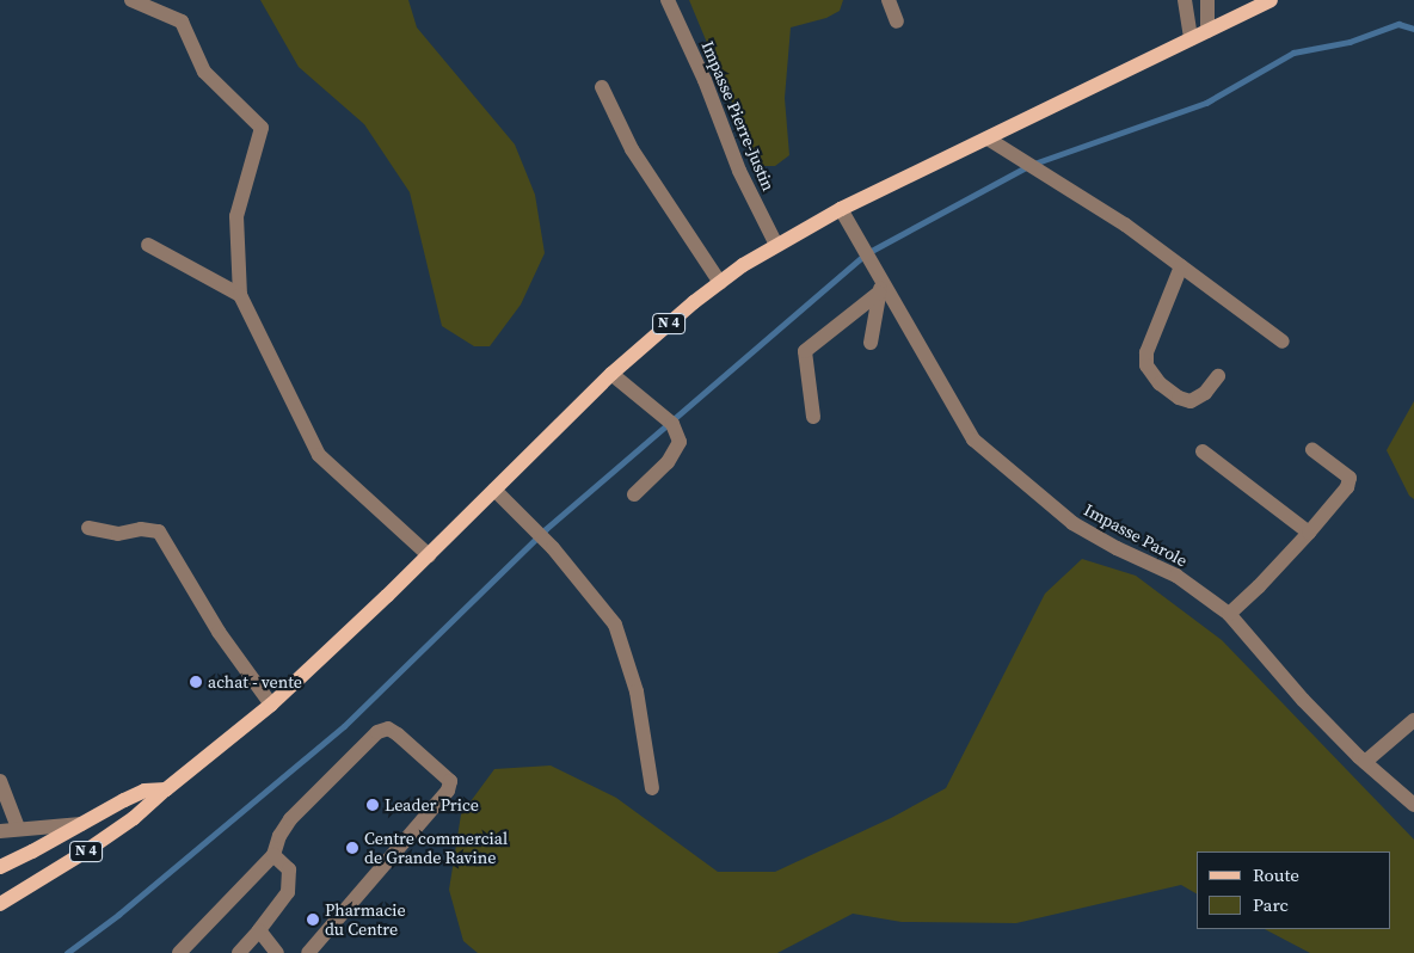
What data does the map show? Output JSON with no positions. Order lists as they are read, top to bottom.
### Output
{
  "streets": {
    "main road": ["N 4"],
    "street": ["Impasse Pierre-Justin", "Impasse Parole"]
  },
  "crossings": [
    ["Impasse Pierre-Justin", "N 4"],
    ["N 4", "Impasse Parole"]
  ],
  "places": [
    "achat - vente",
    "Leader Price",
    "Centre commercial de Grande Ravine",
    "Pharmacie du Centre"
  ],
  "legend": ["Route", "Parc"]
}
